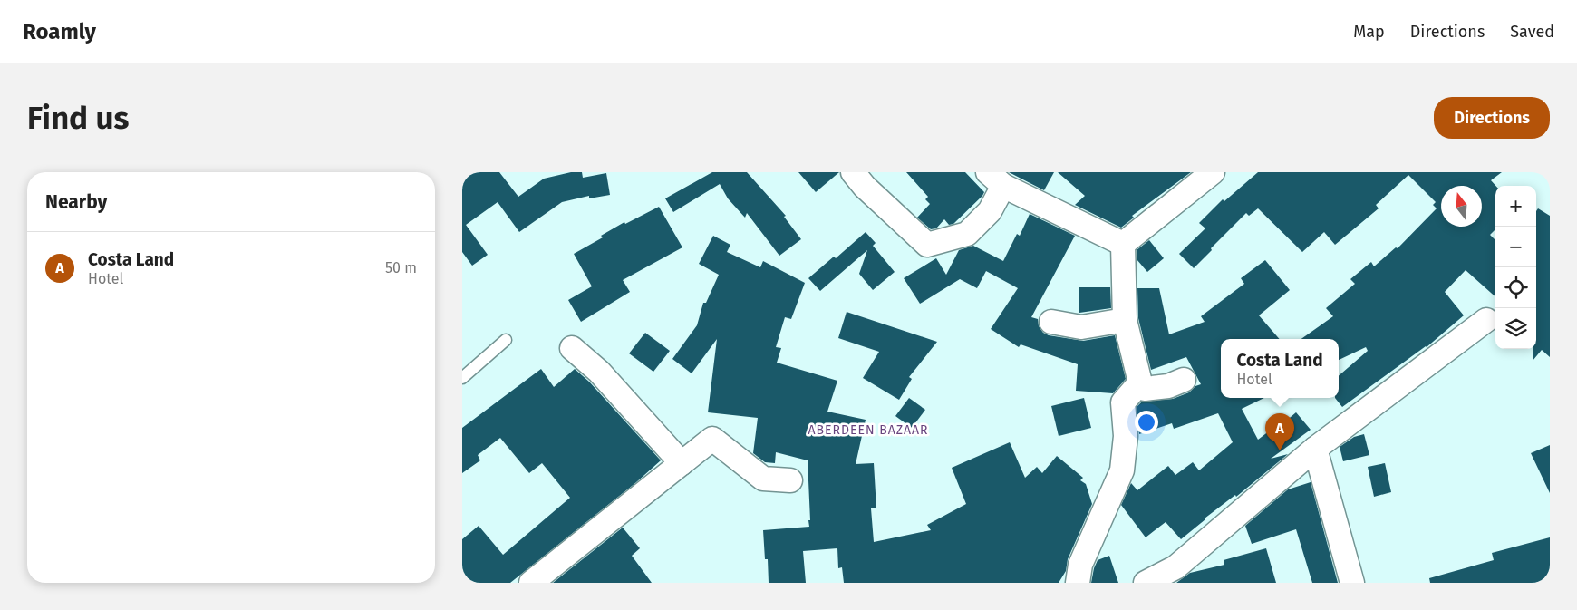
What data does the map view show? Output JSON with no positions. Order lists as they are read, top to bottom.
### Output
{
  "districts": ["ABERDEEN BAZAAR"],
  "north": "top",
  "page": {
    "header": "Roamly",
    "nav": ["Map", "Directions", "Saved"],
    "buttons": "Directions",
    "title": "Find us",
    "heading": "Nearby",
    "map_buttons": ["+", "−"],
    "list": [
      {
        "mark": "A",
        "name": "Costa Land",
        "note": "Hotel",
        "value": "50 m"
      }
    ],
    "popup": ["Costa Land", "Hotel"],
    "pins": "A"
  }
}
